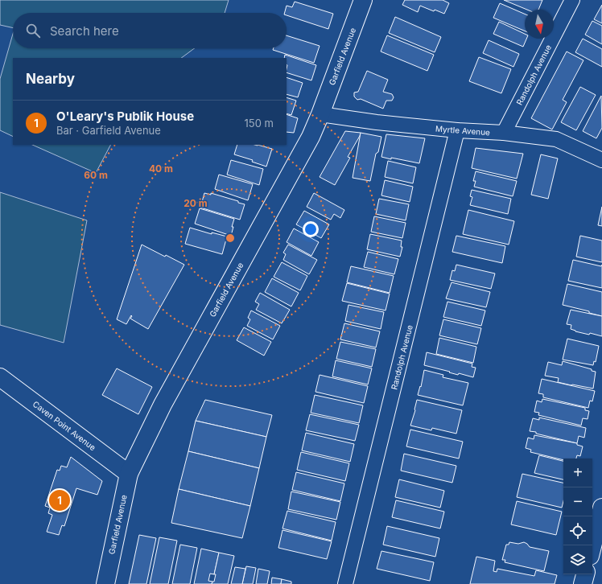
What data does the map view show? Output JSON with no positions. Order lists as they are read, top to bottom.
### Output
{
  "streets": {
    "main road": ["Garfield Avenue", "Caven Point Avenue"],
    "street": ["Randolph Avenue", "Myrtle Avenue"]
  },
  "crossings": [
    ["Garfield Avenue", "Myrtle Avenue"],
    ["Garfield Avenue", "Caven Point Avenue"],
    ["Randolph Avenue", "Myrtle Avenue"]
  ],
  "north": "bottom",
  "page": {
    "search": "Search here",
    "heading": "Nearby",
    "list": [
      {
        "mark": "1",
        "name": "O'Leary's Publik House",
        "note": "Bar · Garfield Avenue",
        "value": "150 m"
      }
    ],
    "map_buttons": ["+", "−"],
    "pins": "1"
  },
  "rings": ["40 m", "60 m", "20 m"]
}
